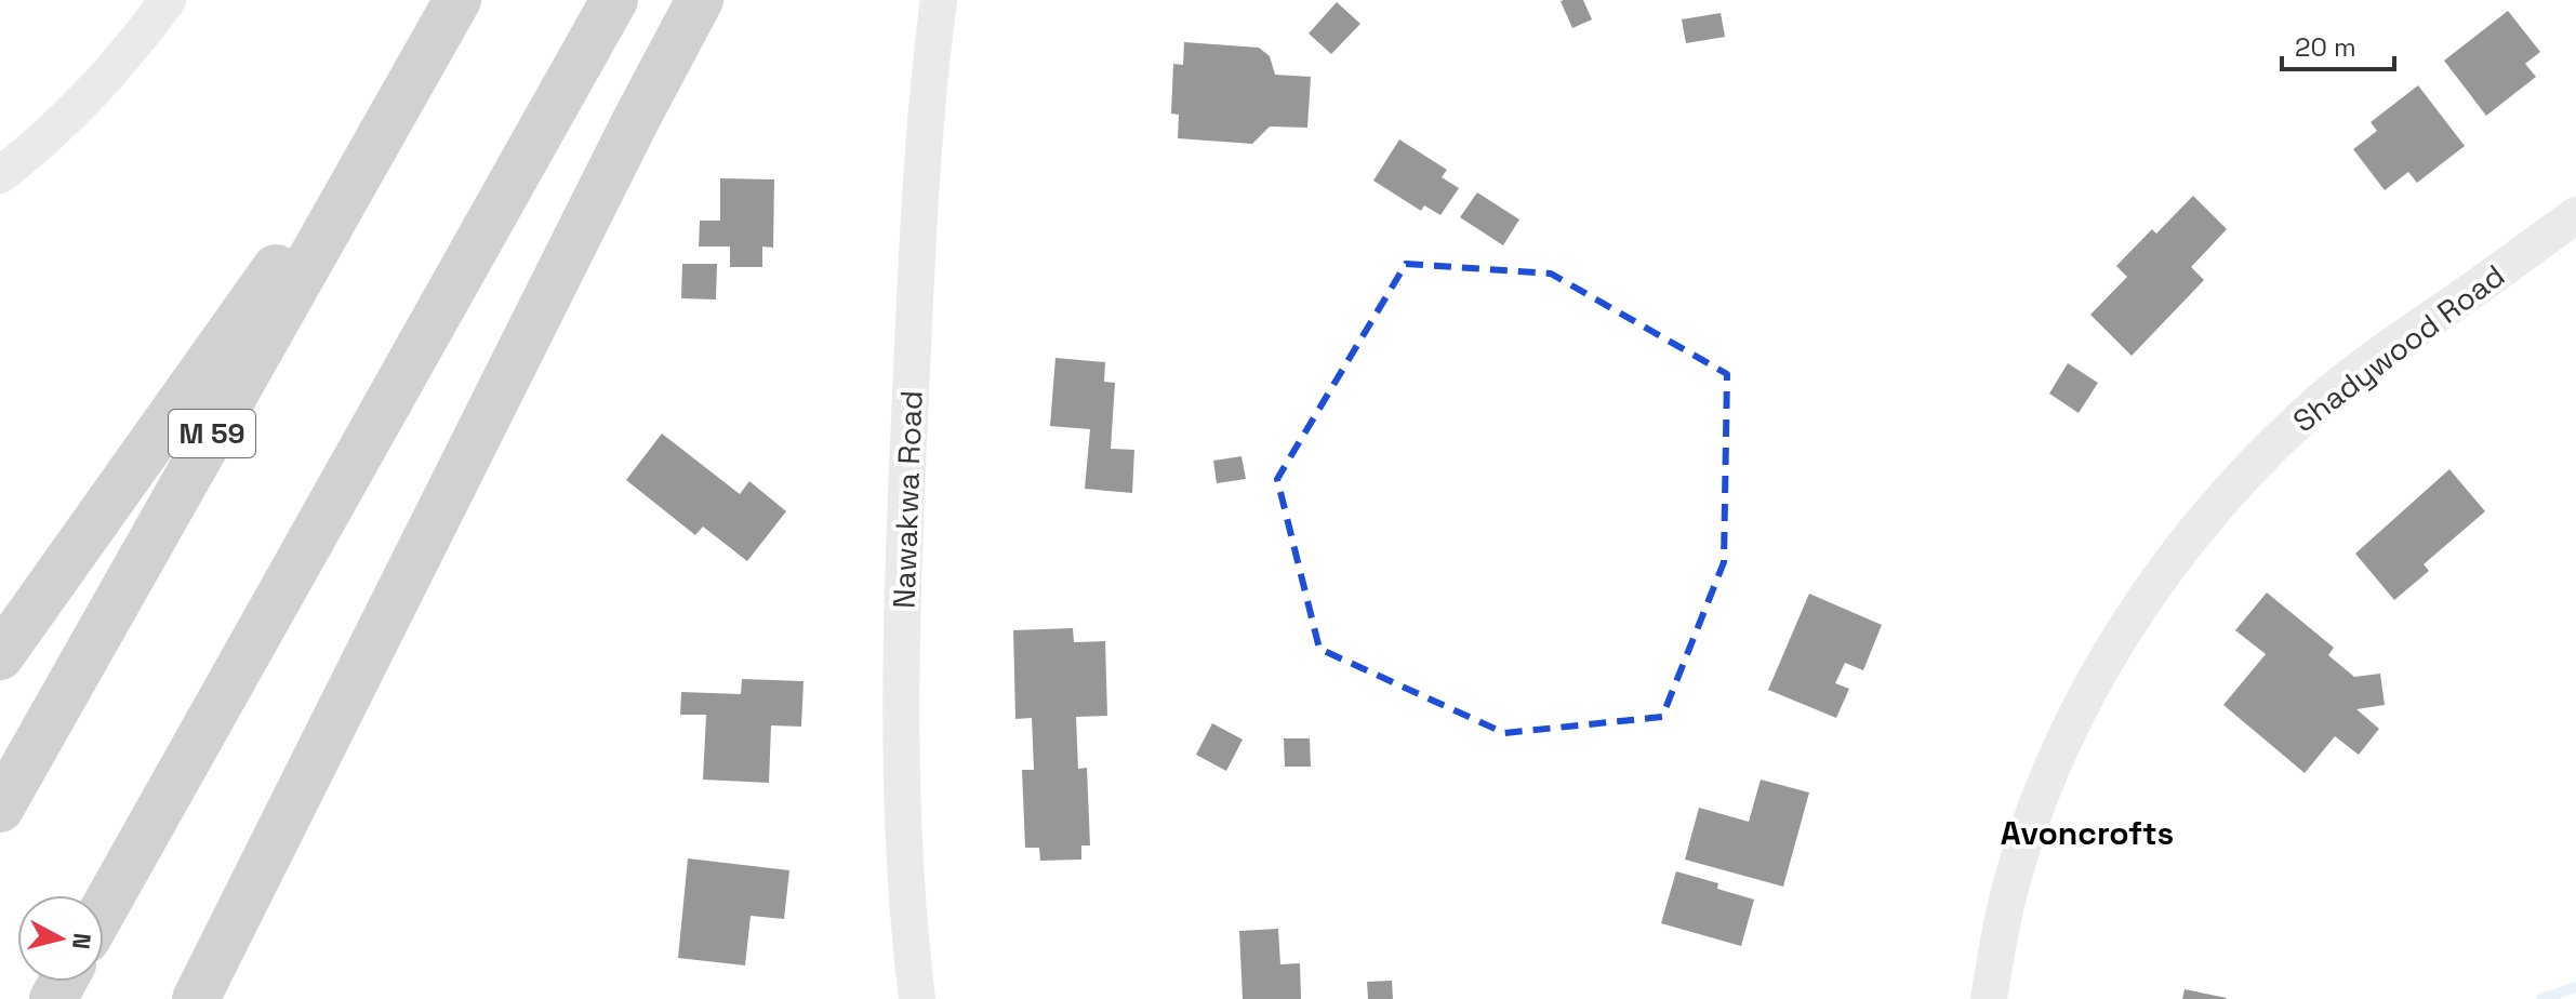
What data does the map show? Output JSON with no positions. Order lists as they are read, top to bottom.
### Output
{
  "streets": {
    "highway": ["M 59"],
    "street": ["Shadywood Road", "Nawakwa Road"]
  },
  "districts": ["Avoncrofts"],
  "scale_bar": "20 m",
  "north": "right"
}
